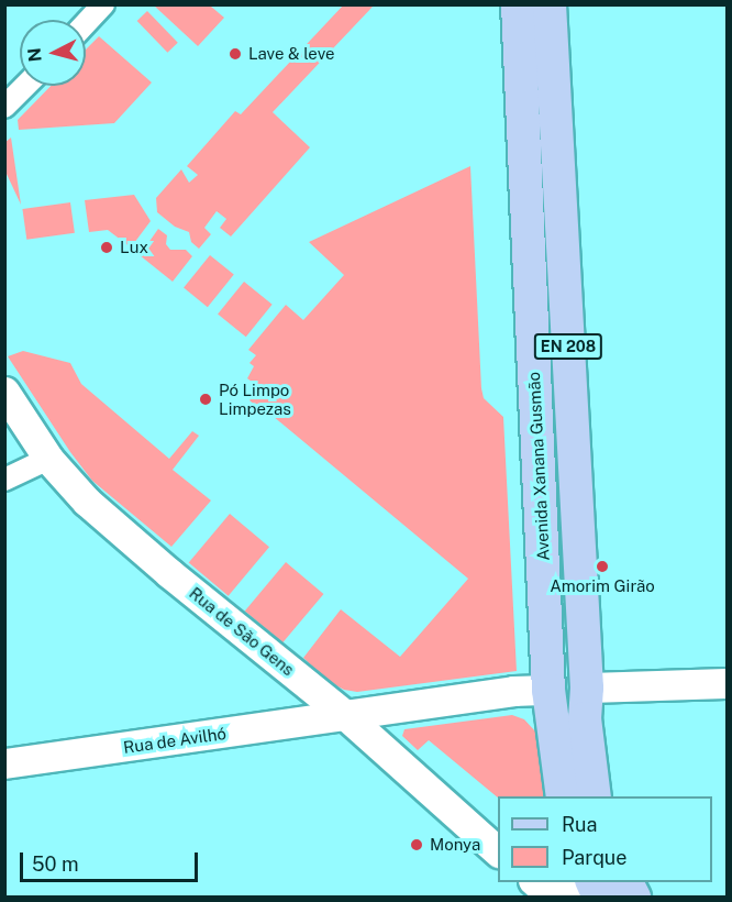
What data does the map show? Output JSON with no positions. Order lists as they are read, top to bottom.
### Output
{
  "streets": {
    "main road": [
      "EN 208",
      "Avenida Xanana Gusmão",
      "Rua de São Gens",
      "Rua de Avilhó"
    ]
  },
  "crossings": [
    ["Avenida Xanana Gusmão", "Rua de Avilhó"],
    ["Rua de São Gens", "Rua de Avilhó"]
  ],
  "places": [
    "Lave & leve",
    "Lux",
    "Pó Limpo Limpezas",
    "Amorim Girão",
    "Monya"
  ],
  "legend": ["Rua", "Parque"],
  "scale_bar": "50 m",
  "north": "left"
}
